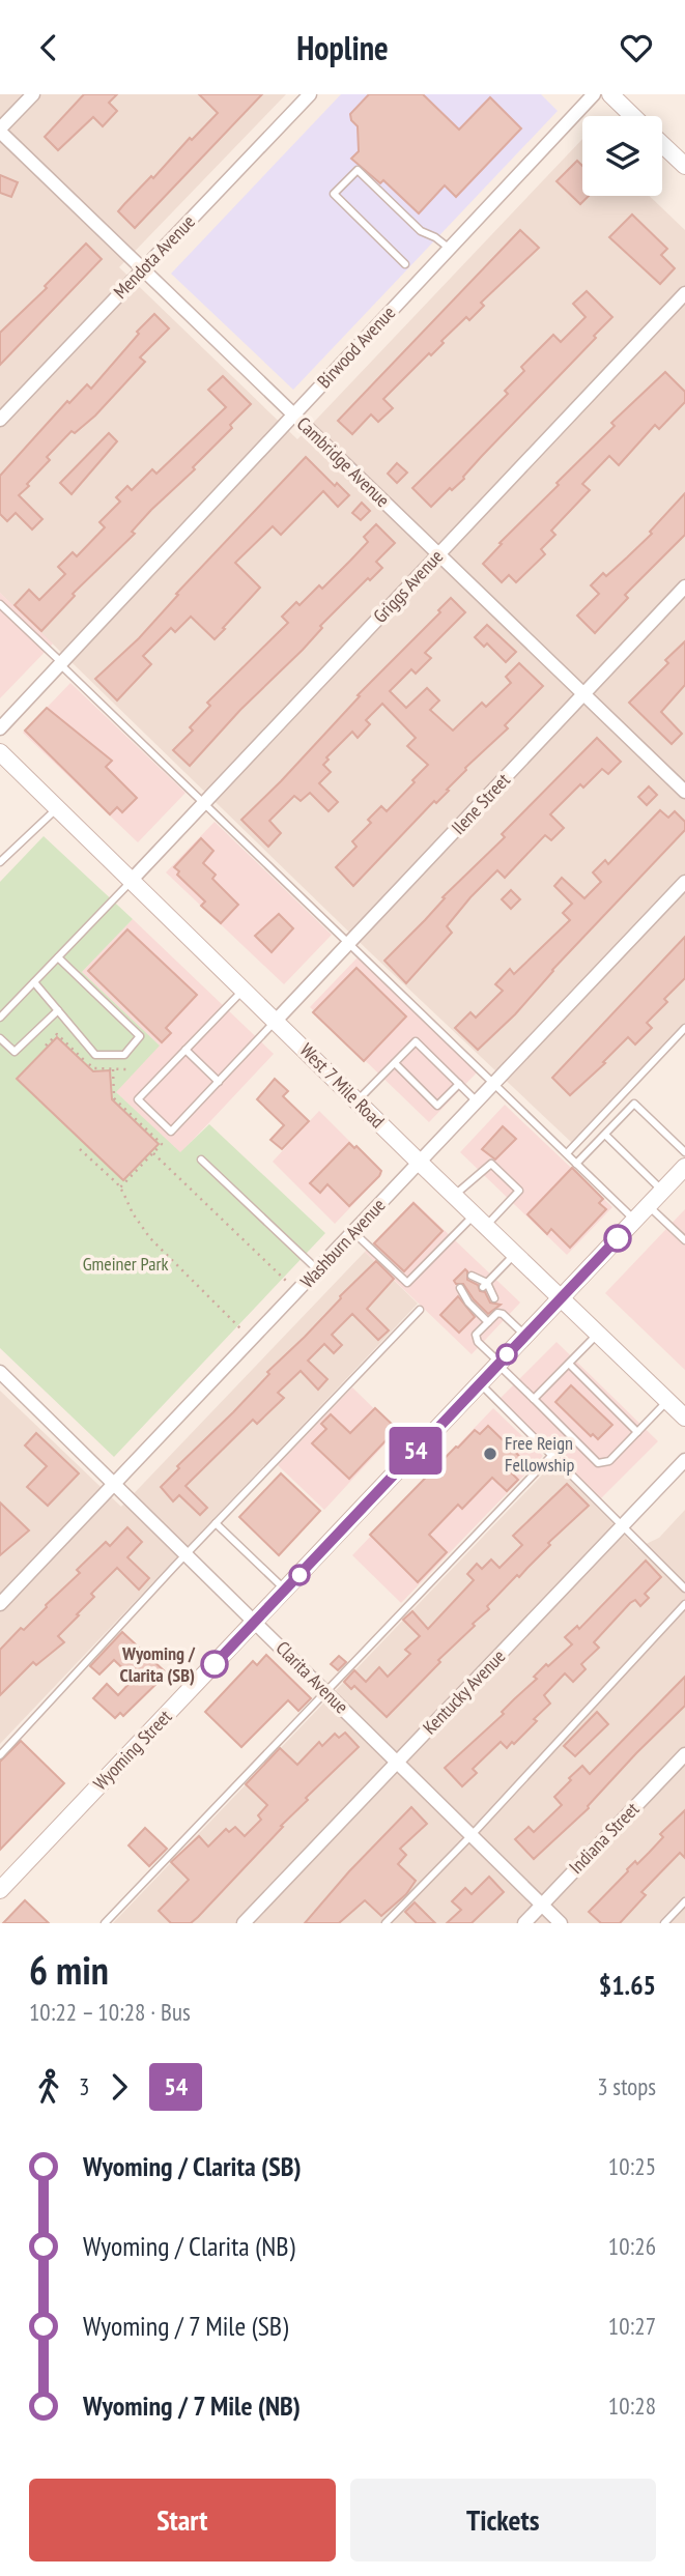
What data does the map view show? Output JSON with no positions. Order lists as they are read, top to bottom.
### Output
{
  "streets": {
    "main road": ["West 7 Mile Road", "Wyoming Street"],
    "street": [
      "Mendota Avenue",
      "Birwood Avenue",
      "Cambridge Avenue",
      "Griggs Avenue",
      "Ilene Street",
      "Washburn Avenue",
      "Clarita Avenue",
      "Kentucky Avenue",
      "Indiana Street"
    ]
  },
  "crossings": [
    ["Mendota Avenue", "Cambridge Avenue"],
    ["Birwood Avenue", "Cambridge Avenue"],
    ["Cambridge Avenue", "Griggs Avenue"],
    ["Cambridge Avenue", "Ilene Street"],
    ["Griggs Avenue", "West 7 Mile Road"],
    ["Ilene Street", "West 7 Mile Road"],
    ["West 7 Mile Road", "Washburn Avenue"],
    ["West 7 Mile Road", "Wyoming Street"],
    ["Washburn Avenue", "Clarita Avenue"],
    ["Clarita Avenue", "Kentucky Avenue"],
    ["Clarita Avenue", "Wyoming Street"],
    ["Clarita Avenue", "Indiana Street"]
  ],
  "parks": ["Gmeiner Park"],
  "places": ["Free Reign Fellowship", "Wyoming / Clarita (SB)"],
  "lines": ["bus line 54"],
  "page": {
    "header": "Hopline",
    "on_map": "54",
    "heading": ["6 min", "10:22 – 10:28 · Bus", "$1.65"],
    "legs": ["3", "54", "3 stops"],
    "list": [
      {
        "name": "Wyoming / Clarita (SB)",
        "value": "10:25"
      },
      {
        "name": "Wyoming / Clarita (NB)",
        "value": "10:26"
      },
      {
        "name": "Wyoming / 7 Mile (SB)",
        "value": "10:27"
      },
      {
        "name": "Wyoming / 7 Mile (NB)",
        "value": "10:28"
      }
    ],
    "buttons": ["Start", "Tickets"]
  }
}
